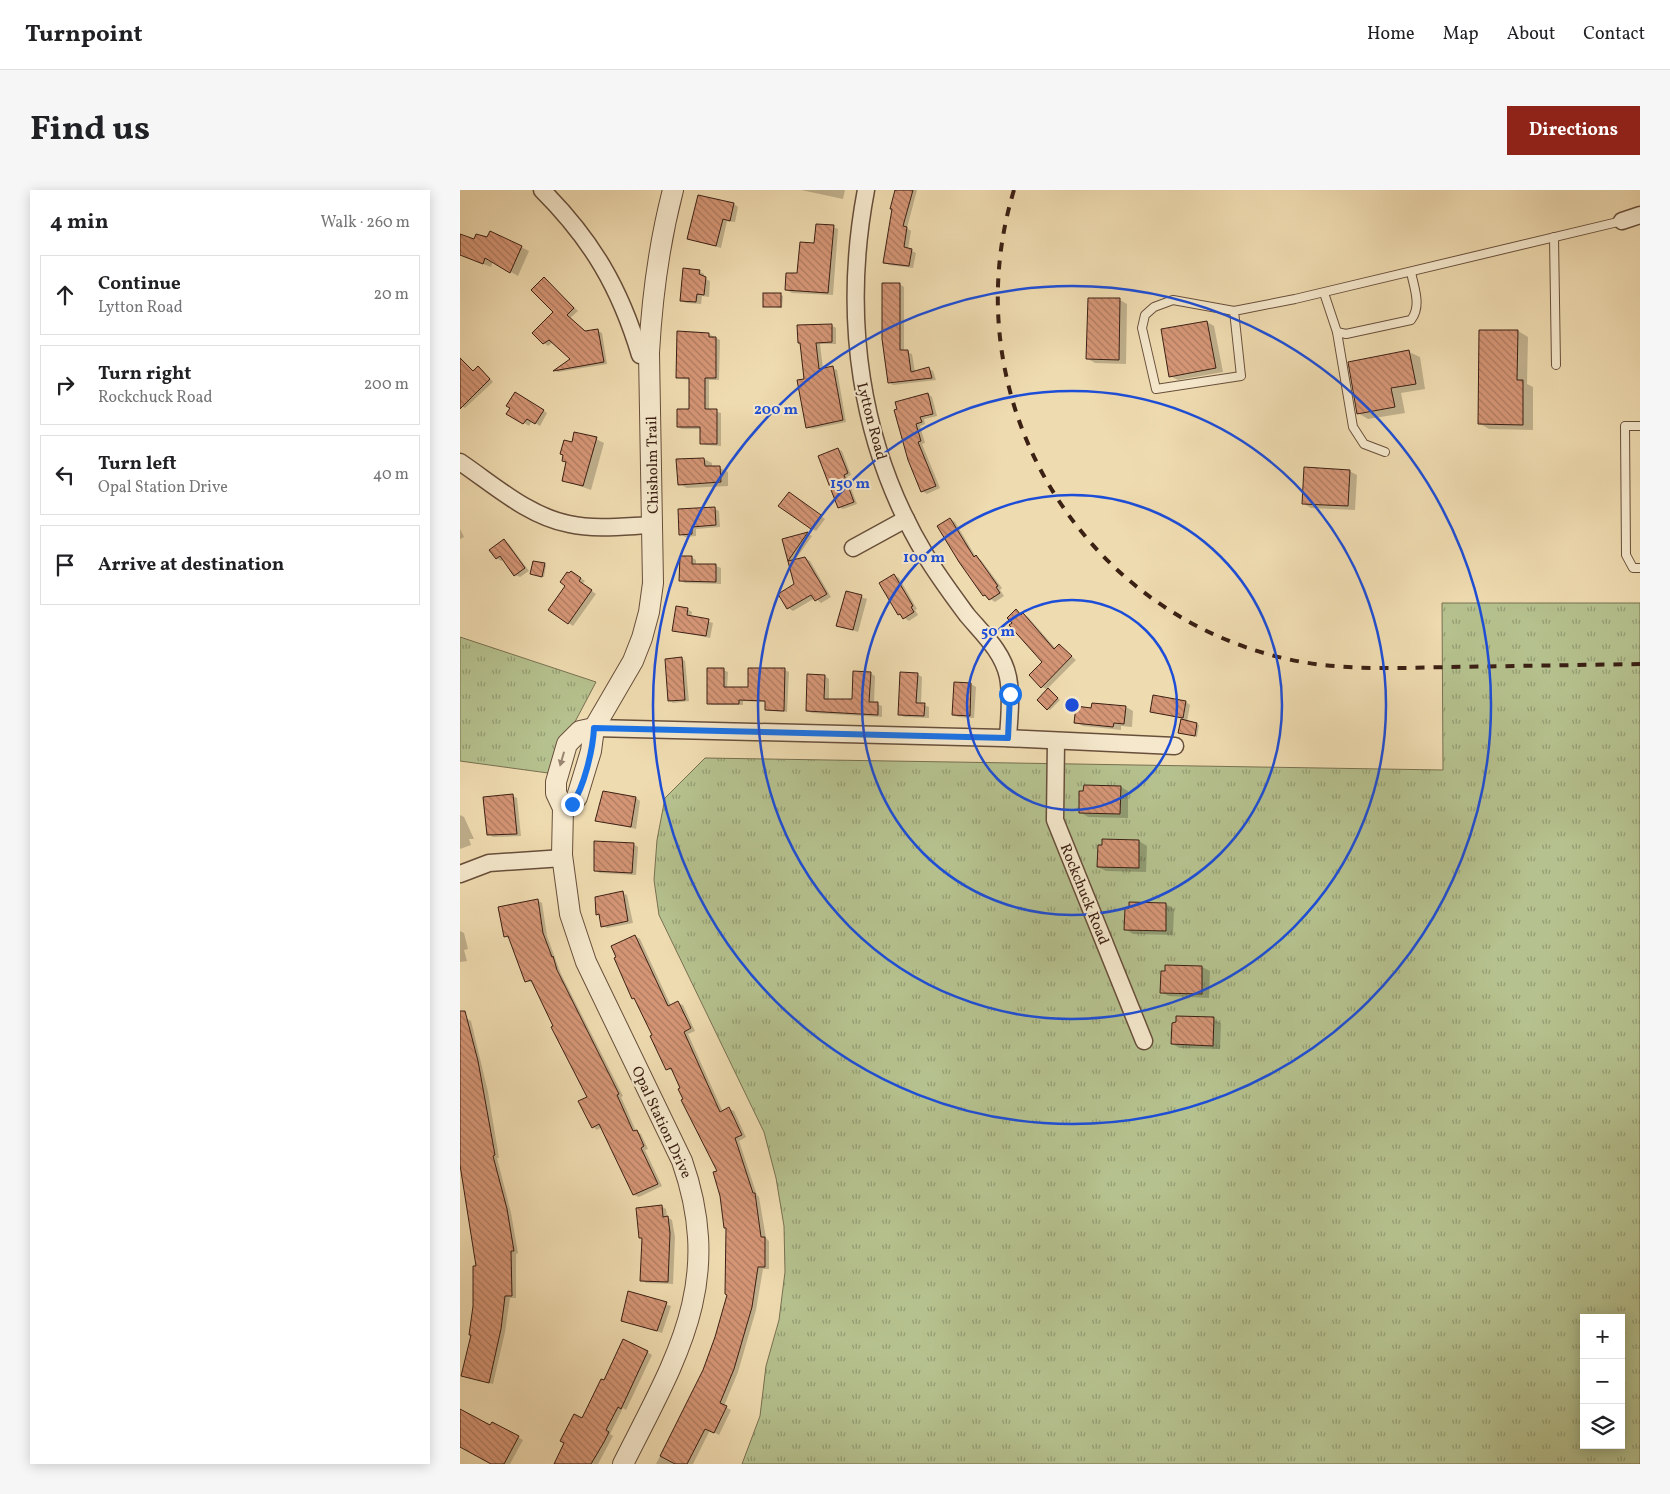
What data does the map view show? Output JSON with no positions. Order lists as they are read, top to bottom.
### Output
{
  "streets": {
    "street": [
      "Lytton Road",
      "Chisholm Trail",
      "Rockchuck Road",
      "Opal Station Drive"
    ]
  },
  "crossings": [
    ["Chisholm Trail", "Opal Station Drive"]
  ],
  "page": {
    "header": "Turnpoint",
    "nav": [
      "Home",
      "Map",
      "About",
      "Contact"
    ],
    "title": "Find us",
    "buttons": "Directions",
    "heading": ["4 min", "Walk · 260 m"],
    "list": [
      ["Continue", "Lytton Road", "20 m"],
      ["Turn right", "Rockchuck Road", "200 m"],
      ["Turn left", "Opal Station Drive", "40 m"],
      "Arrive at destination"
    ],
    "map_buttons": ["+", "−"]
  },
  "rings": [
    "200 m",
    "150 m",
    "100 m",
    "50 m"
  ]
}
